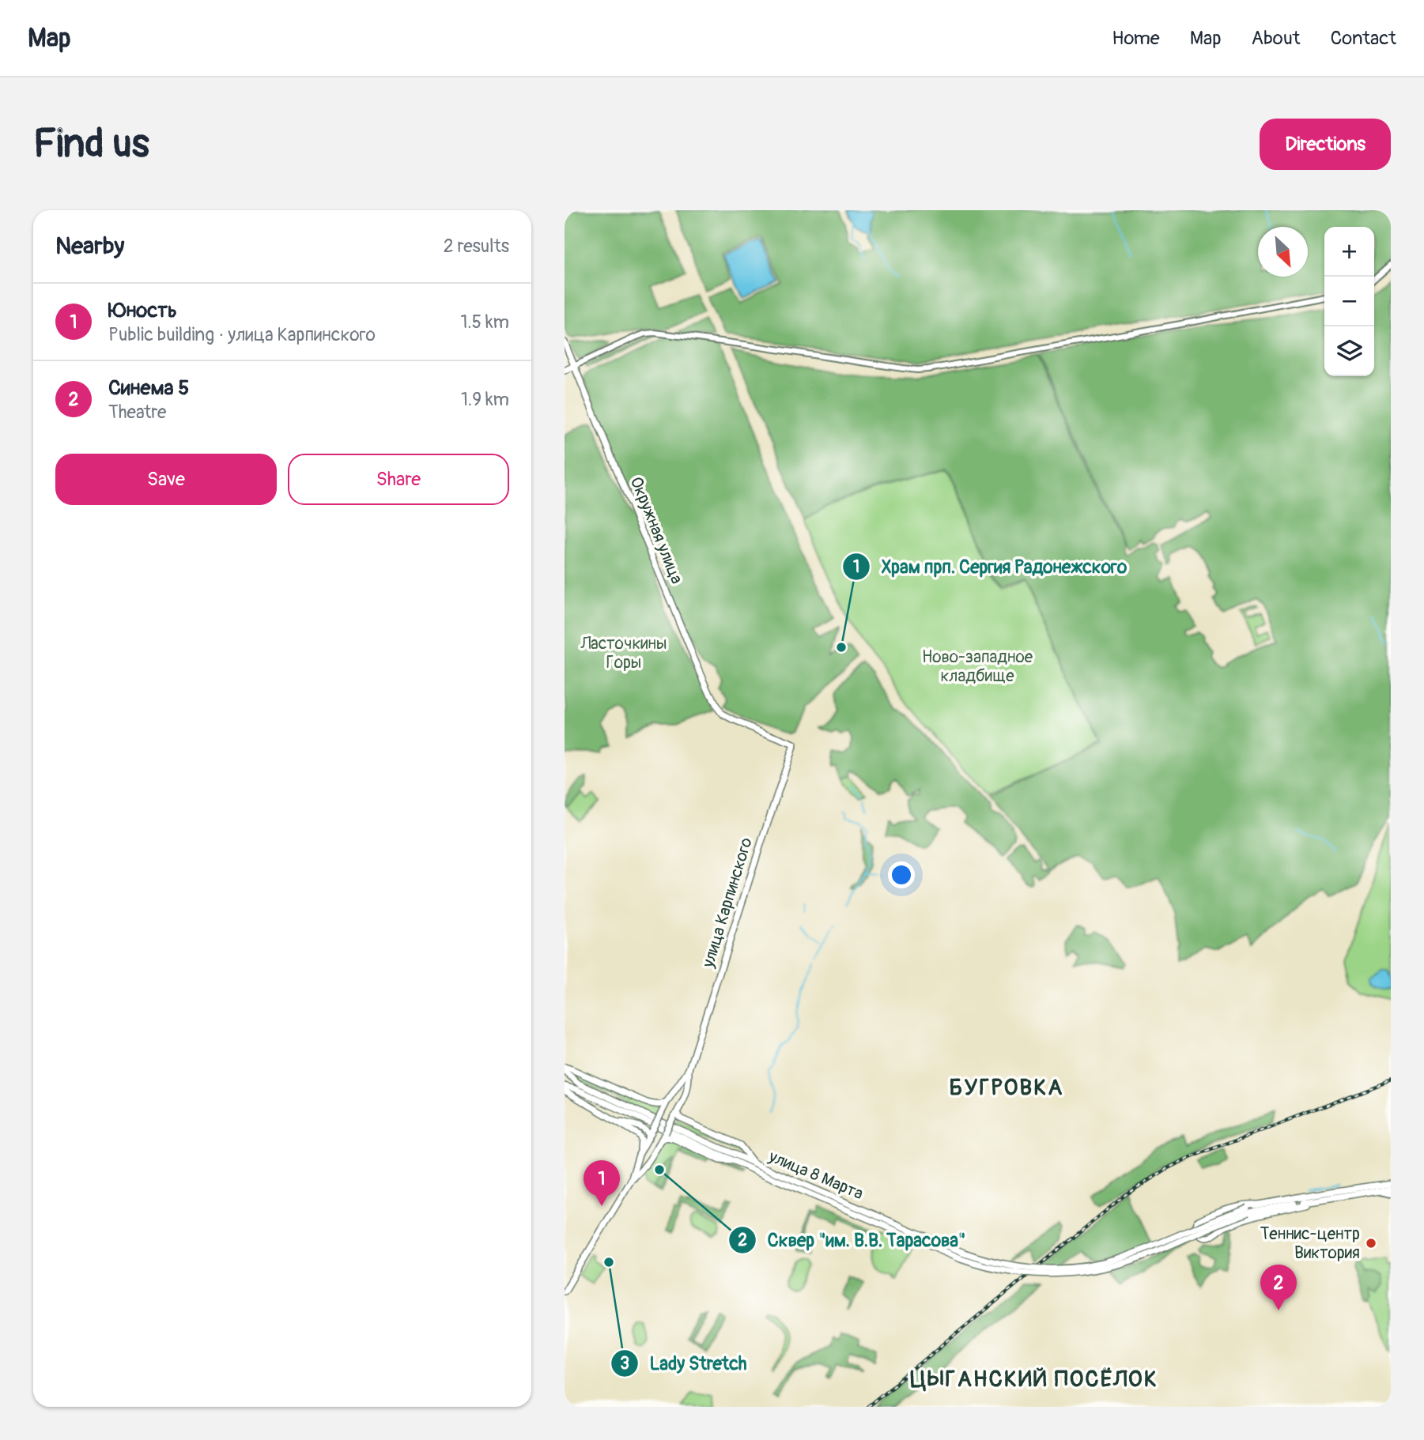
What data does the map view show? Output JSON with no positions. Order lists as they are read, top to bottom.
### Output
{
  "streets": {
    "main road": ["Окружная улица", "улица Карпинского", "улица 8 Марта"]
  },
  "crossings": [
    ["Окружная улица", "улица Карпинского"],
    ["улица Карпинского", "улица 8 Марта"]
  ],
  "districts": ["БУГРОВКА", "ЦЫГАНСКИЙ ПОСЁЛОК"],
  "parks": ["Ласточкины Горы", "Ново-западное кладбище"],
  "places": [
    "Храм прп. Сергия Радонежского",
    "Сквер \"им. В.В. Тарасова\"",
    "Теннис-центр Виктория",
    "Lady Stretch"
  ],
  "north": "bottom right",
  "page": {
    "header": "Map",
    "nav": [
      "Home",
      "Map",
      "About",
      "Contact"
    ],
    "buttons": [
      "Directions",
      ["Save", "Share"]
    ],
    "title": "Find us",
    "heading": ["Nearby", "2 results"],
    "map_buttons": ["+", "−"],
    "list": [
      {
        "mark": "1",
        "name": "Юность",
        "note": "Public building · улица Карпинского",
        "value": "1.5 km"
      },
      {
        "mark": "2",
        "name": "Синема 5",
        "note": "Theatre",
        "value": "1.9 km"
      }
    ],
    "pins": ["1", "2"]
  }
}
